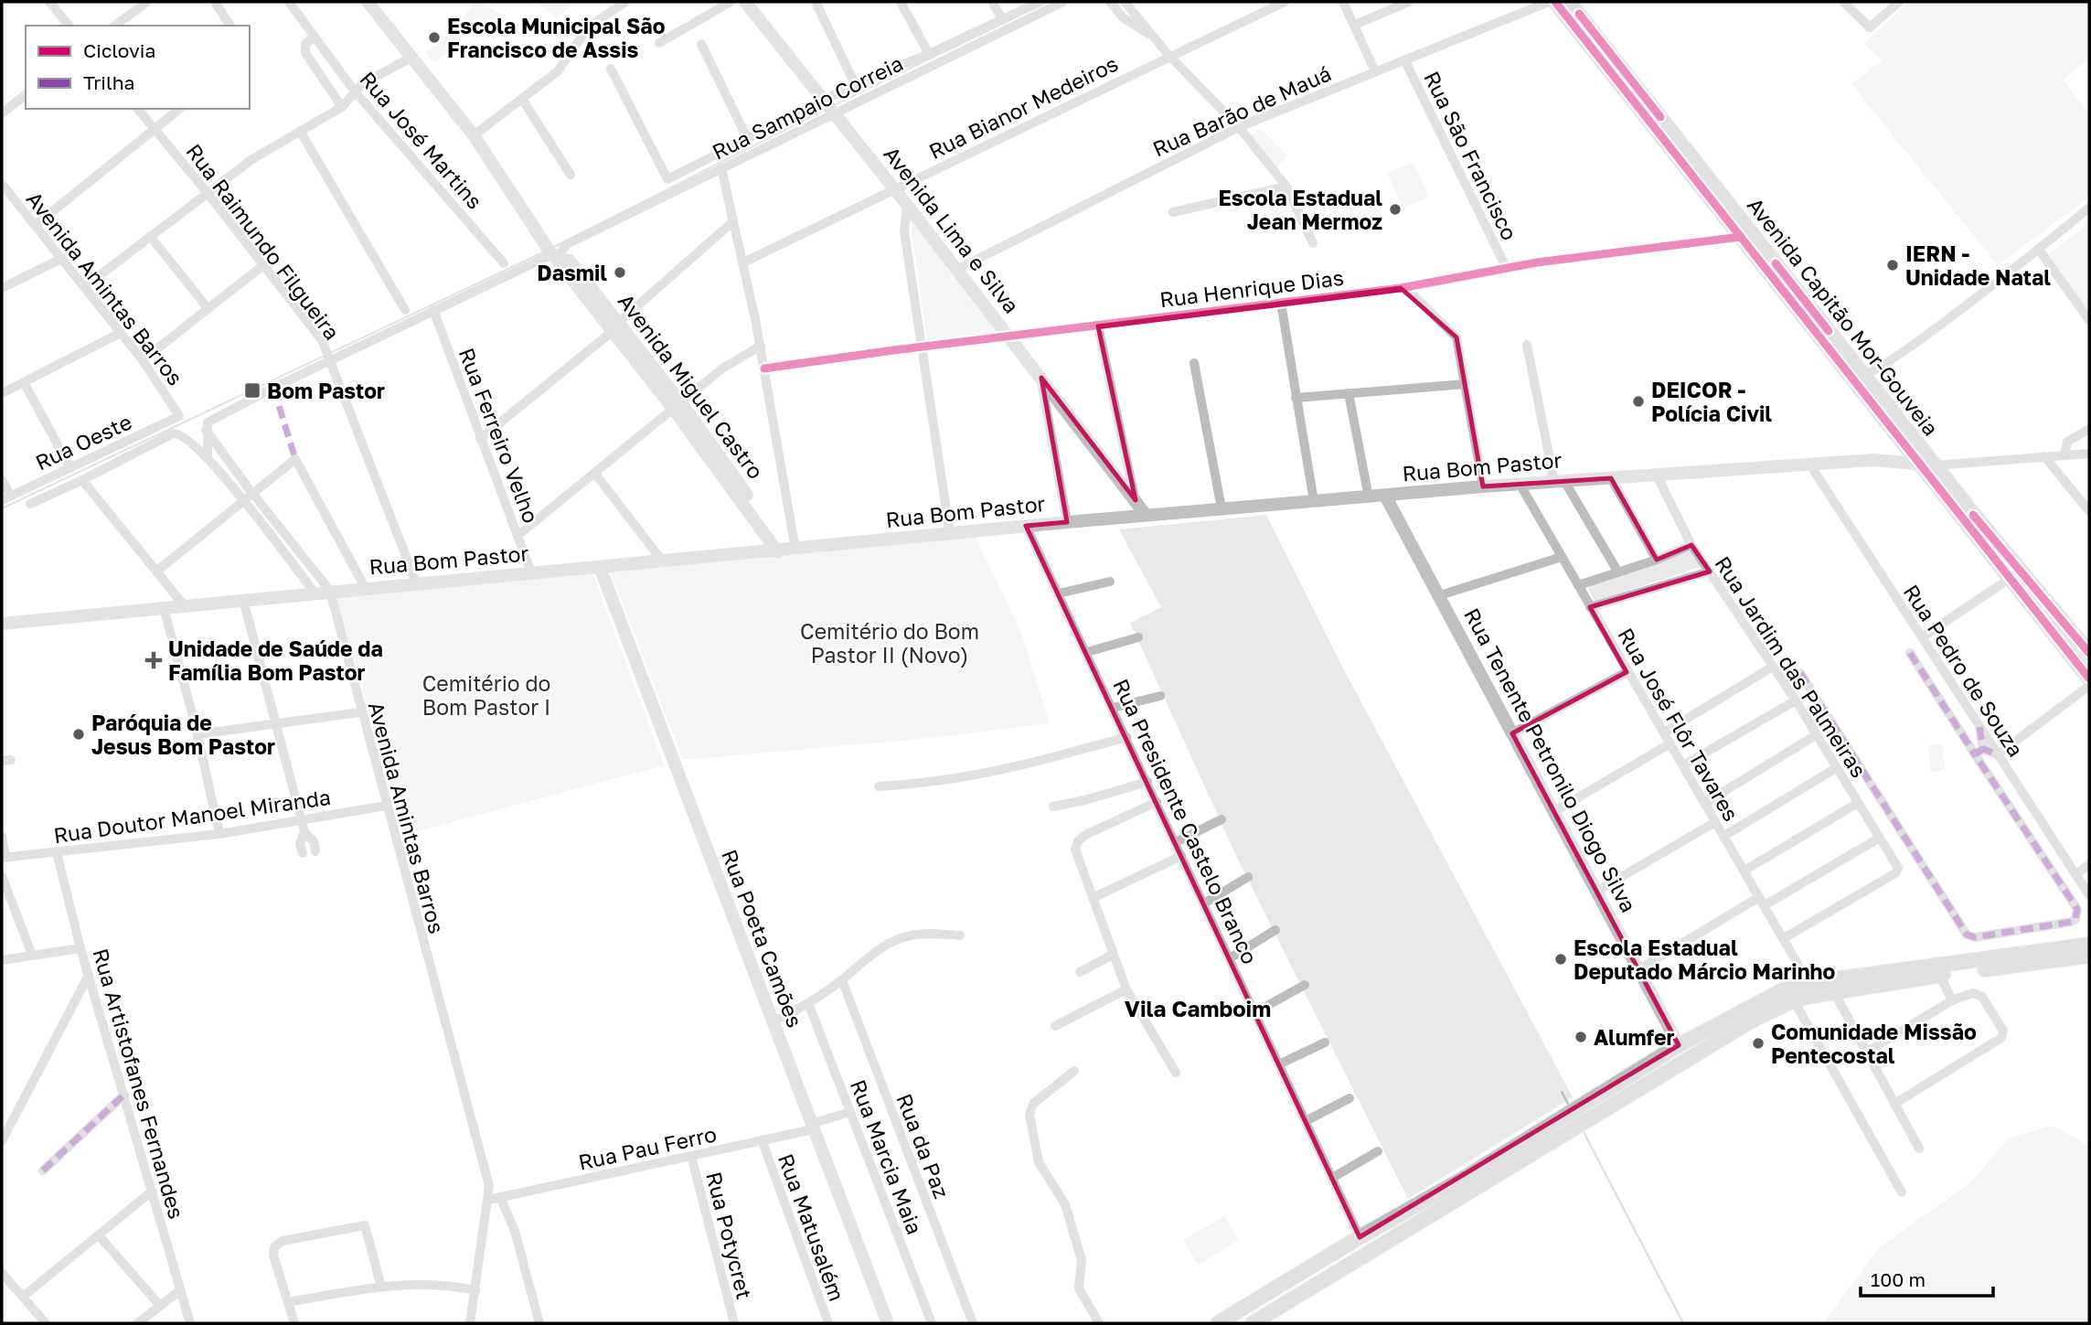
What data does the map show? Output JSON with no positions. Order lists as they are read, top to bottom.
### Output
{
  "streets": {
    "main road": [
      "Avenida Lima e Silva",
      "Avenida Capitão Mor-Gouveia",
      "Avenida Miguel Castro",
      "Rua Bom Pastor",
      "Rua Tenente Petronilo Diogo Silva",
      "Rua Poeta Camões"
    ],
    "street": [
      "Rua Sampaio Correia",
      "Rua Bianor Medeiros",
      "Rua Barão de Mauá",
      "Rua José Martins",
      "Rua São Francisco",
      "Rua Raimundo Filgueira",
      "Avenida Amintas Barros",
      "Rua Henrique Dias",
      "Rua Ferreiro Velho",
      "Rua Oeste",
      "Rua Jardim das Palmeiras",
      "Rua Pedro de Souza",
      "Rua José Flôr Tavares",
      "Rua Doutor Manoel Miranda",
      "Rua Presidente Castelo Branco",
      "Rua Artistofanes Fernandes",
      "Rua da Paz",
      "Rua Pau Ferro",
      "Rua Marcia Maia",
      "Rua Matusalém",
      "Rua Potycret"
    ]
  },
  "crossings": [
    ["Rua Sampaio Correia", "Avenida Lima e Silva"],
    ["Rua Sampaio Correia", "Rua Raimundo Filgueira"],
    ["Rua Sampaio Correia", "Avenida Amintas Barros"],
    ["Rua Sampaio Correia", "Rua Ferreiro Velho"],
    ["Rua Bianor Medeiros", "Avenida Lima e Silva"],
    ["Rua Barão de Mauá", "Rua São Francisco"],
    ["Rua Barão de Mauá", "Avenida Lima e Silva"],
    ["Rua São Francisco", "Rua Henrique Dias"],
    ["Avenida Lima e Silva", "Rua Henrique Dias"],
    ["Avenida Lima e Silva", "Rua Bom Pastor"],
    ["Rua Raimundo Filgueira", "Rua Bom Pastor"],
    ["Avenida Amintas Barros", "Rua Oeste"],
    ["Avenida Amintas Barros", "Rua Bom Pastor"],
    ["Avenida Amintas Barros", "Rua Doutor Manoel Miranda"],
    ["Avenida Amintas Barros", "Rua Pau Ferro"],
    ["Rua Henrique Dias", "Avenida Capitão Mor-Gouveia"],
    ["Avenida Capitão Mor-Gouveia", "Rua Bom Pastor"],
    ["Avenida Miguel Castro", "Rua Bom Pastor"],
    ["Rua Ferreiro Velho", "Rua Bom Pastor"],
    ["Rua Bom Pastor", "Rua Jardim das Palmeiras"],
    ["Rua Bom Pastor", "Rua Pedro de Souza"],
    ["Rua Bom Pastor", "Rua José Flôr Tavares"],
    ["Rua Bom Pastor", "Rua Tenente Petronilo Diogo Silva"],
    ["Rua Bom Pastor", "Rua Presidente Castelo Branco"],
    ["Rua Bom Pastor", "Rua Poeta Camões"],
    ["Rua Jardim das Palmeiras", "Rua José Flôr Tavares"],
    ["Rua Doutor Manoel Miranda", "Rua Artistofanes Fernandes"],
    ["Rua Poeta Camões", "Rua Pau Ferro"],
    ["Rua Pau Ferro", "Rua Marcia Maia"],
    ["Rua Pau Ferro", "Rua Matusalém"],
    ["Rua Pau Ferro", "Rua Potycret"]
  ],
  "districts": ["Vila Camboim"],
  "parks": ["Cemitério do Bom Pastor II (Novo)", "Cemitério do Bom Pastor I"],
  "places": {
    "other": [
      "Escola Municipal São Francisco de Assis",
      "Escola Estadual Jean Mermoz",
      "IERN - Unidade Natal",
      "Dasmil",
      "DEICOR - Polícia Civil",
      "Paróquia de Jesus Bom Pastor",
      "Escola Estadual Deputado Márcio Marinho",
      "Alumfer",
      "Comunidade Missão Pentecostal"
    ],
    "transit": ["Bom Pastor"],
    "health": ["Unidade de Saúde da Família Bom Pastor"]
  },
  "legend": ["Ciclovia", "Trilha"],
  "scale_bar": "100 m"
}
